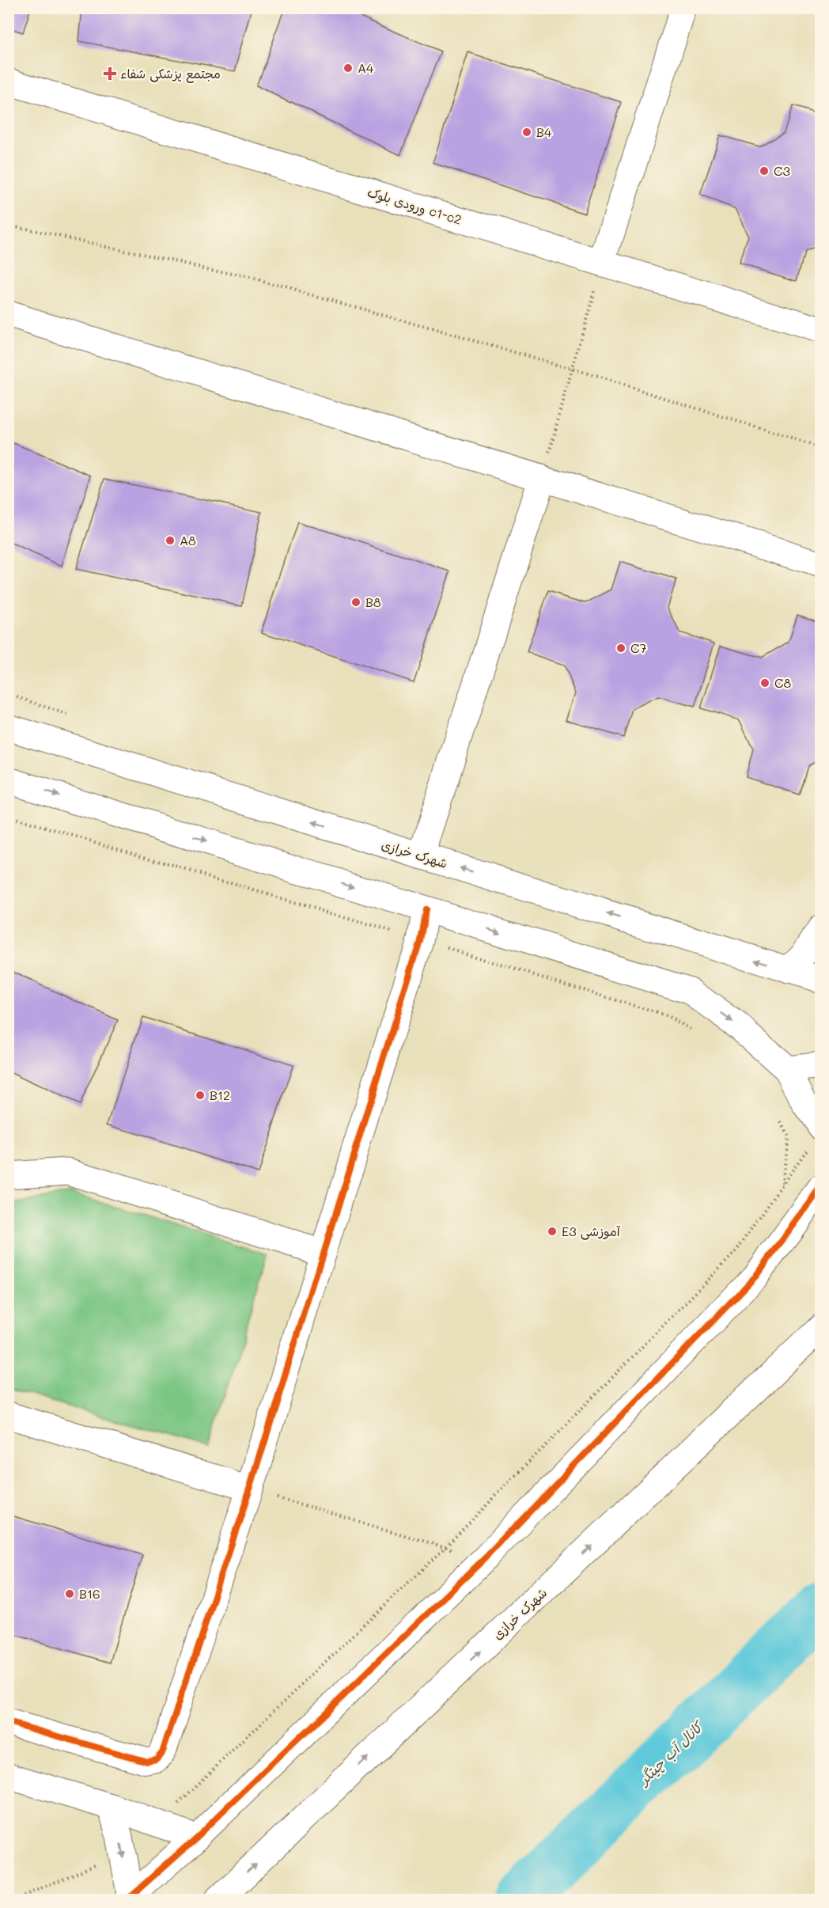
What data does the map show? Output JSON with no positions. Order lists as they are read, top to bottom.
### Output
{
  "streets": {
    "street": ["ورودی بلوک c1-c2", "شهرک خرازی"]
  },
  "water": ["کانال آب چیتگر"],
  "places": {
    "other": [
      "A4",
      "B4",
      "C3",
      "A8",
      "B8",
      "C7",
      "C8",
      "B12",
      "E3 آموزشی",
      "B16"
    ],
    "health": ["مجتمع پزشکی شفاء"]
  }
}
